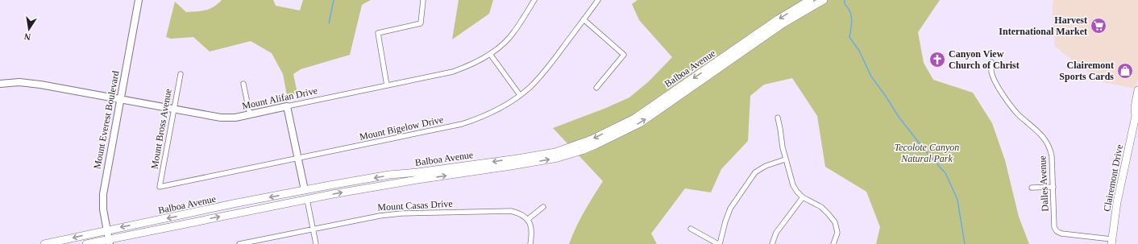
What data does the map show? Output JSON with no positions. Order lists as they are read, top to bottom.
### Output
{
  "streets": {
    "main road": ["Balboa Avenue", "Clairemont Drive"],
    "street": [
      "Mount Alifan Drive",
      "Mount Everest Boulevard",
      "Mount Bigelow Drive",
      "Mount Bross Avenue",
      "Dalles Avenue",
      "Mount Casas Drive"
    ]
  },
  "crossings": [
    ["Balboa Avenue", "Mount Everest Boulevard"],
    ["Mount Alifan Drive", "Mount Everest Boulevard"],
    ["Mount Alifan Drive", "Mount Bross Avenue"],
    ["Mount Bigelow Drive", "Mount Bross Avenue"],
    ["Clairemont Drive", "Dalles Avenue"]
  ],
  "parks": ["Tecolote Canyon Natural Park"],
  "places": {
    "supermarket": ["Harvest International Market"],
    "church": ["Canyon View Church of Christ"],
    "shop": ["Clairemont Sports Cards"]
  },
  "north": "bottom"
}
